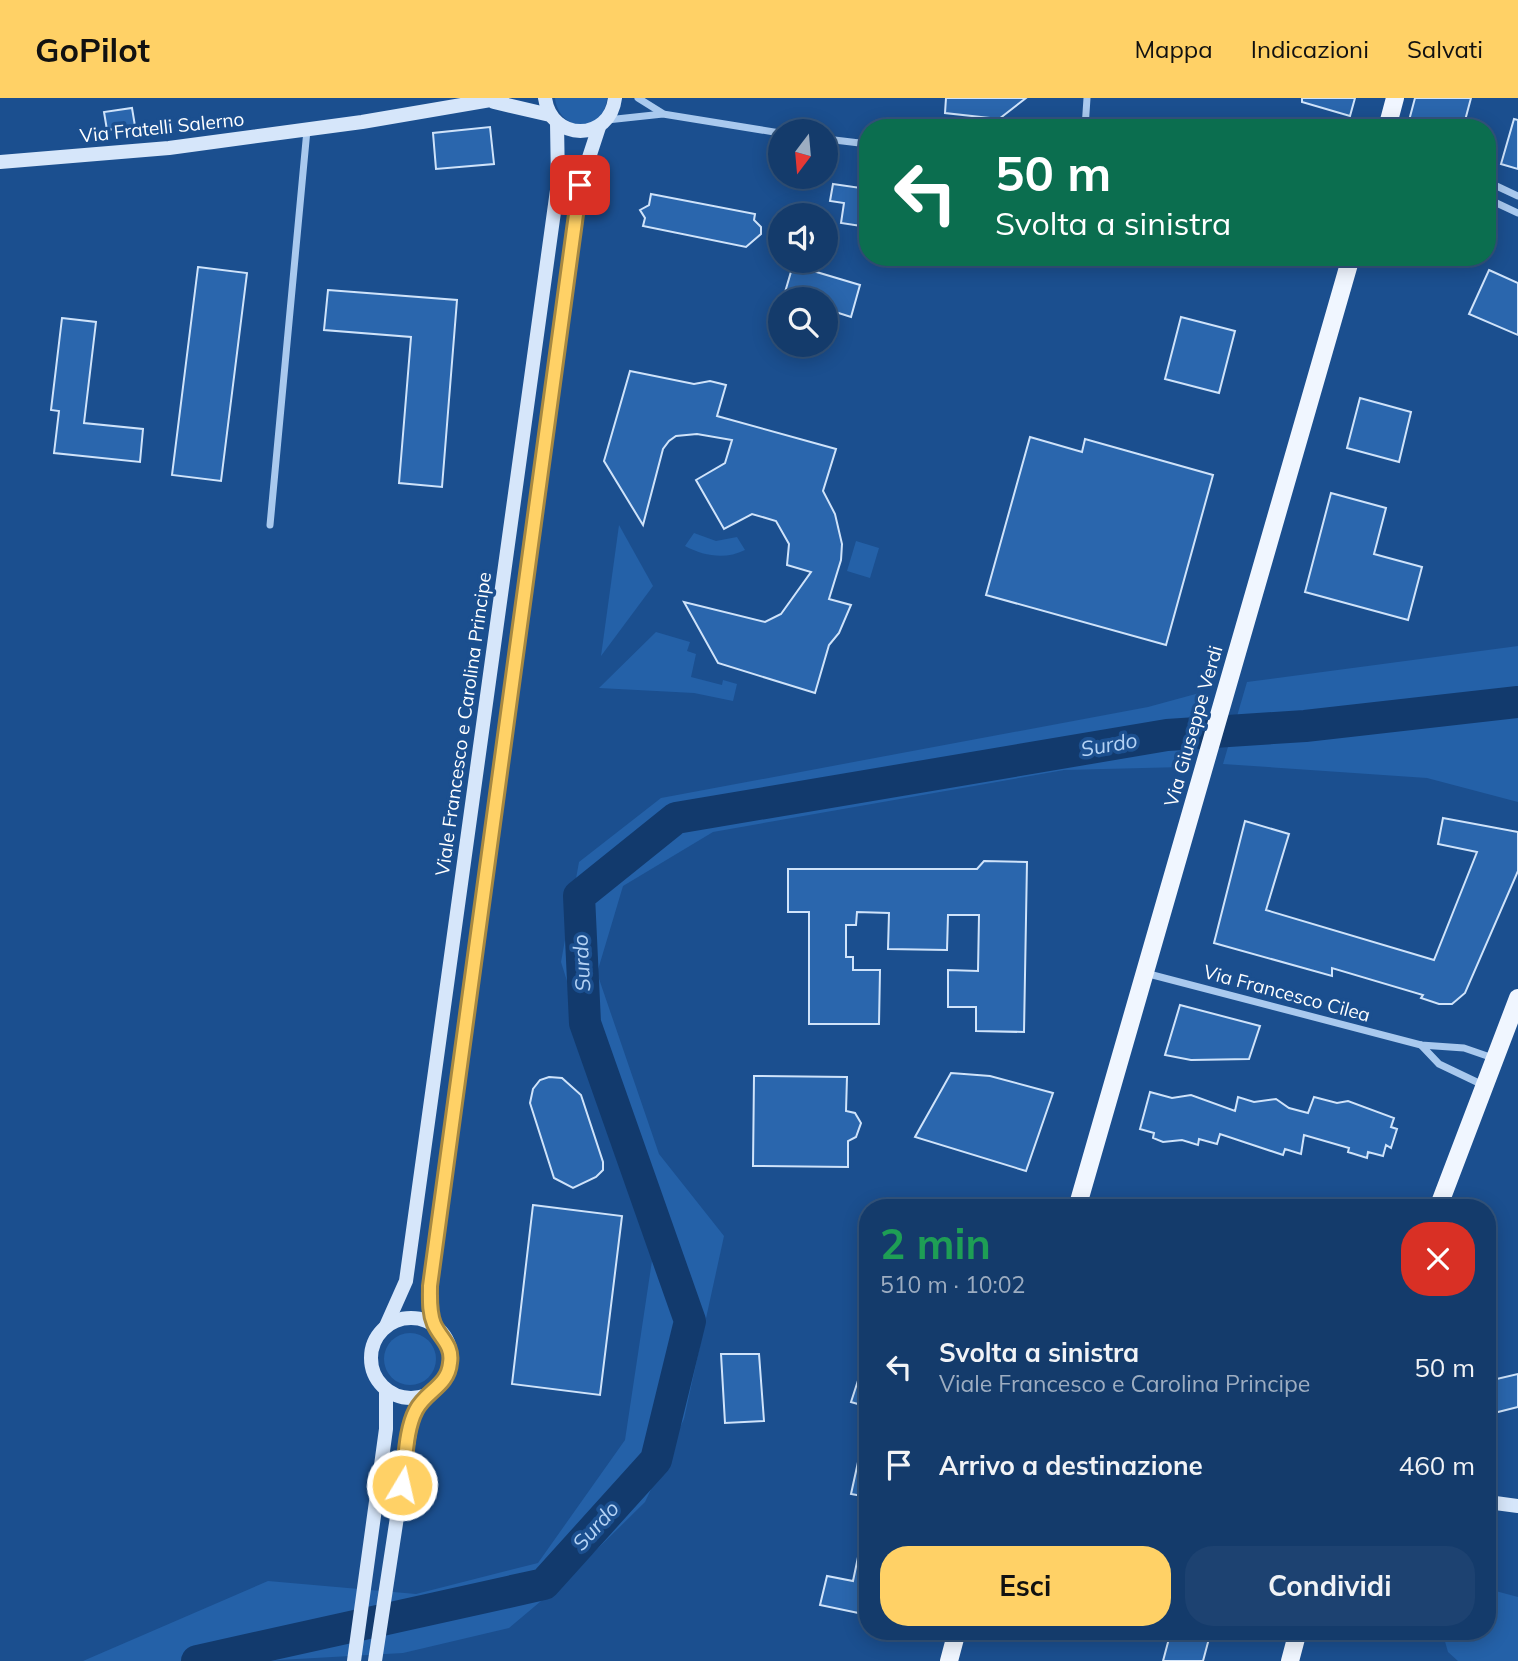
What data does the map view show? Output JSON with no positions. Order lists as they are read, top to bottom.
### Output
{
  "streets": {
    "main road": ["Via Giuseppe Verdi"],
    "street": ["Via Fratelli Salerno", "Viale Francesco e Carolina Principe", "Via Francesco Cilea"]
  },
  "crossings": [
    ["Via Fratelli Salerno", "Viale Francesco e Carolina Principe"],
    ["Via Giuseppe Verdi", "Via Francesco Cilea"]
  ],
  "water": ["Surdo"],
  "north": "bottom",
  "page": {
    "header": "GoPilot",
    "nav": ["Mappa", "Indicazioni", "Salvati"],
    "turn": ["50 m", "Svolta a sinistra"],
    "heading": ["2 min", "510 m · 10:02"],
    "list": [
      {
        "name": "Svolta a sinistra",
        "note": "Viale Francesco e Carolina Principe",
        "value": "50 m"
      },
      {
        "name": "Arrivo a destinazione",
        "value": "460 m"
      }
    ],
    "buttons": ["Esci", "Condividi"]
  }
}
